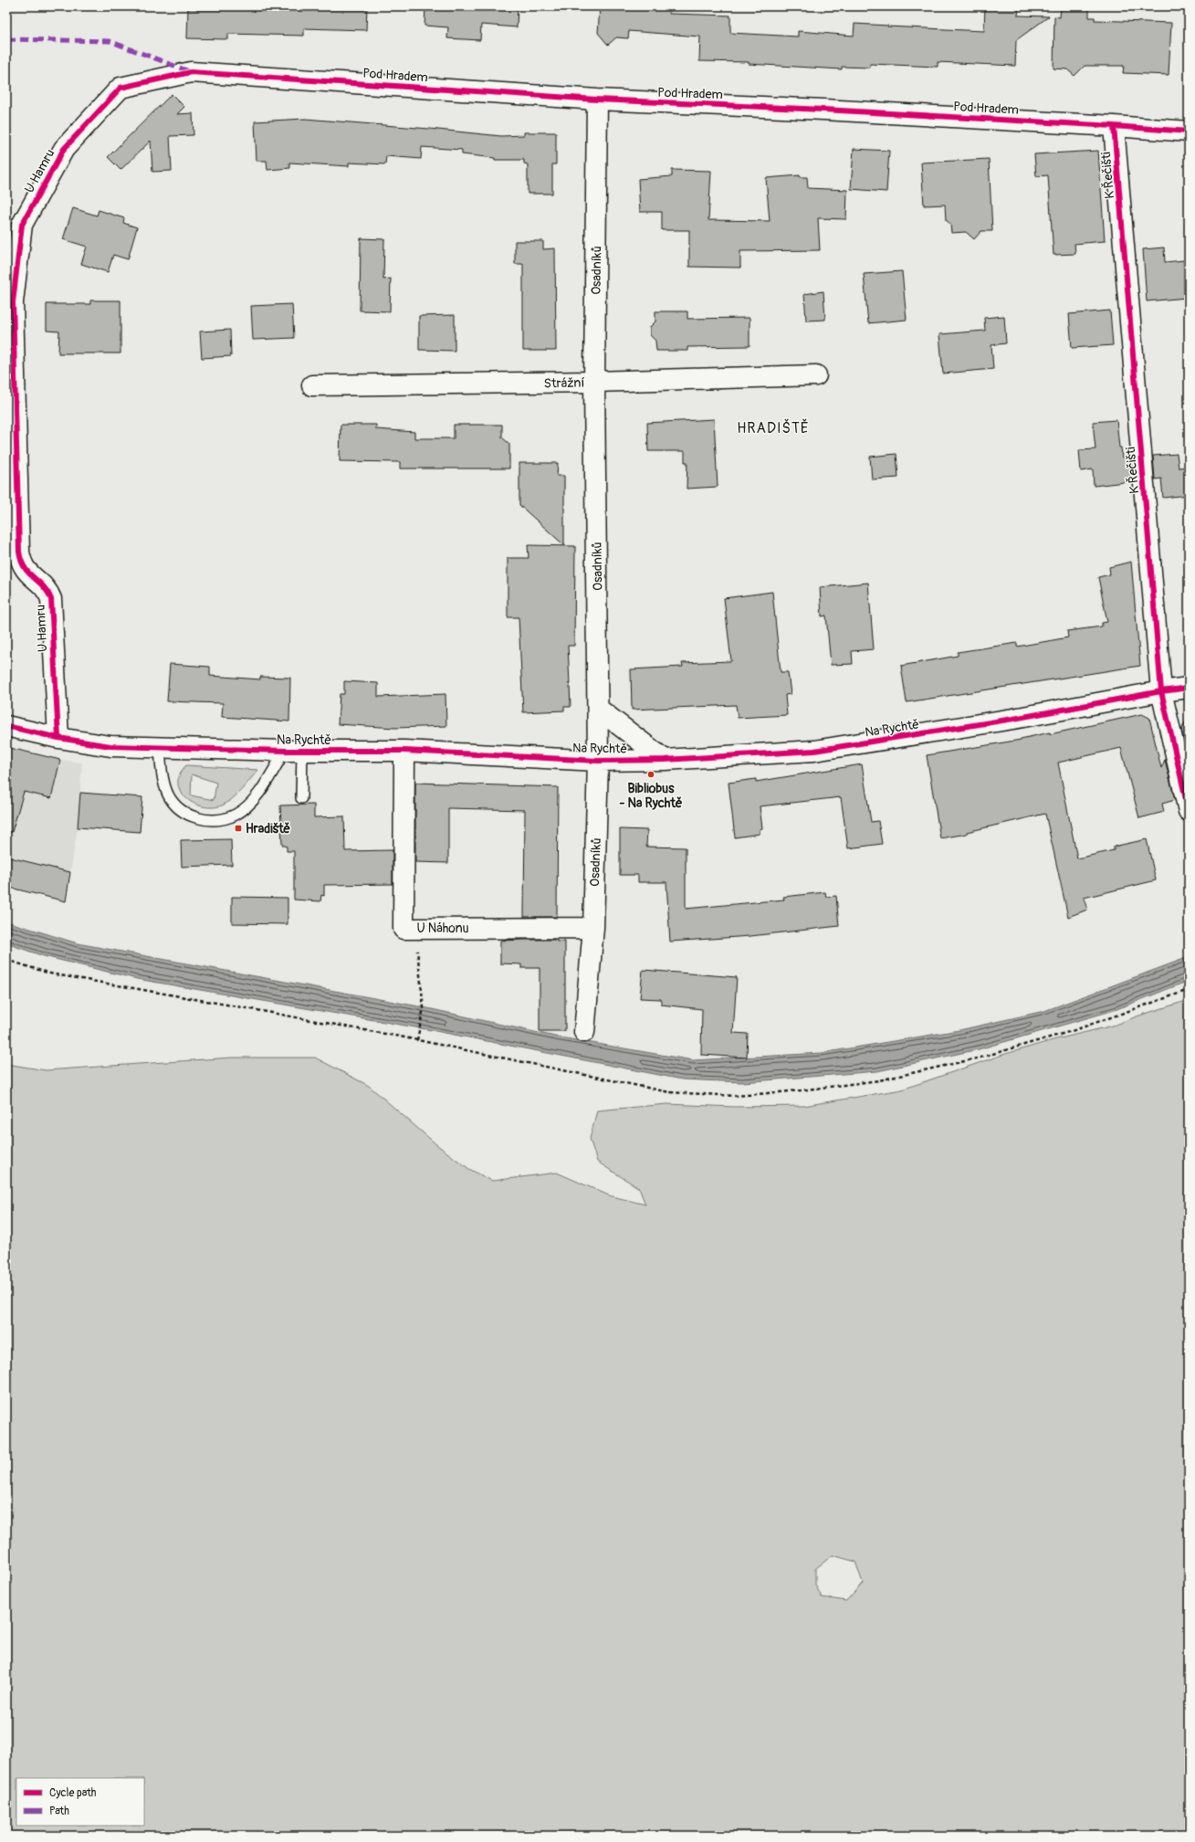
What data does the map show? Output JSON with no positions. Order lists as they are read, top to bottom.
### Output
{
  "streets": {
    "street": [
      "Pod Hradem",
      "U Hamru",
      "K Řečišti",
      "Osadníků",
      "Strážní",
      "Na Rychtě",
      "U Náhonu"
    ]
  },
  "crossings": [
    ["Pod Hradem", "U Hamru"],
    ["Pod Hradem", "K Řečišti"],
    ["Pod Hradem", "Osadníků"],
    ["U Hamru", "Na Rychtě"],
    ["K Řečišti", "Na Rychtě"],
    ["Osadníků", "Strážní"],
    ["Osadníků", "Na Rychtě"],
    ["Osadníků", "U Náhonu"],
    ["Na Rychtě", "U Náhonu"]
  ],
  "districts": ["HRADIŠTĚ"],
  "places": {
    "other": ["Bibliobus - Na Rychtě"],
    "transit": ["Hradiště"]
  },
  "legend": ["Cycle path", "Path"]
}
